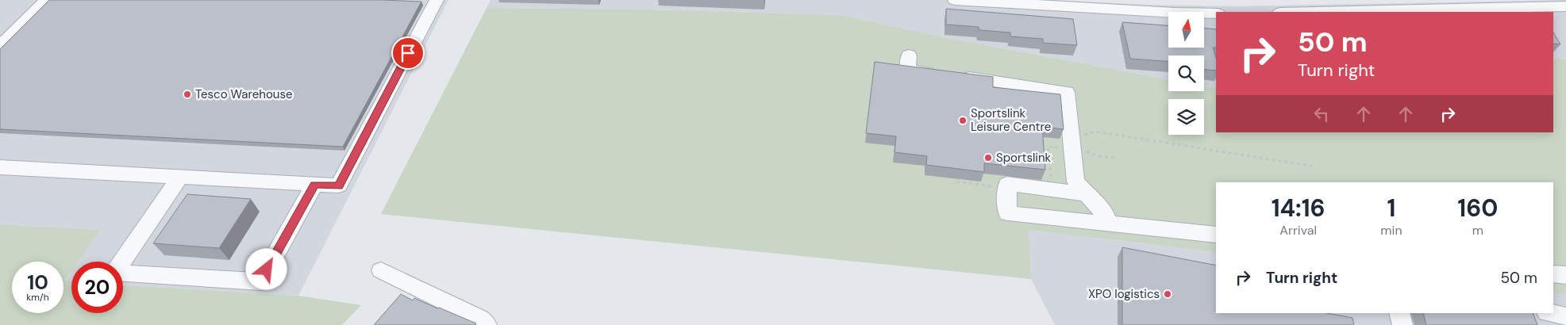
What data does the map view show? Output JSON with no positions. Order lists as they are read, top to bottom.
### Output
{
  "places": [
    "Tesco Warehouse",
    "Sportslink Leisure Centre",
    "Sportslink",
    "XPO logistics"
  ],
  "north": "top",
  "page": {
    "turn": ["50 m", "Turn right"],
    "eta": [
      "14:16",
      "Arrival",
      "1",
      "min",
      "160",
      "m"
    ],
    "list": [
      {
        "name": "Turn right",
        "value": "50 m"
      }
    ],
    "speed": "10 km/h",
    "limit": "20"
  }
}
